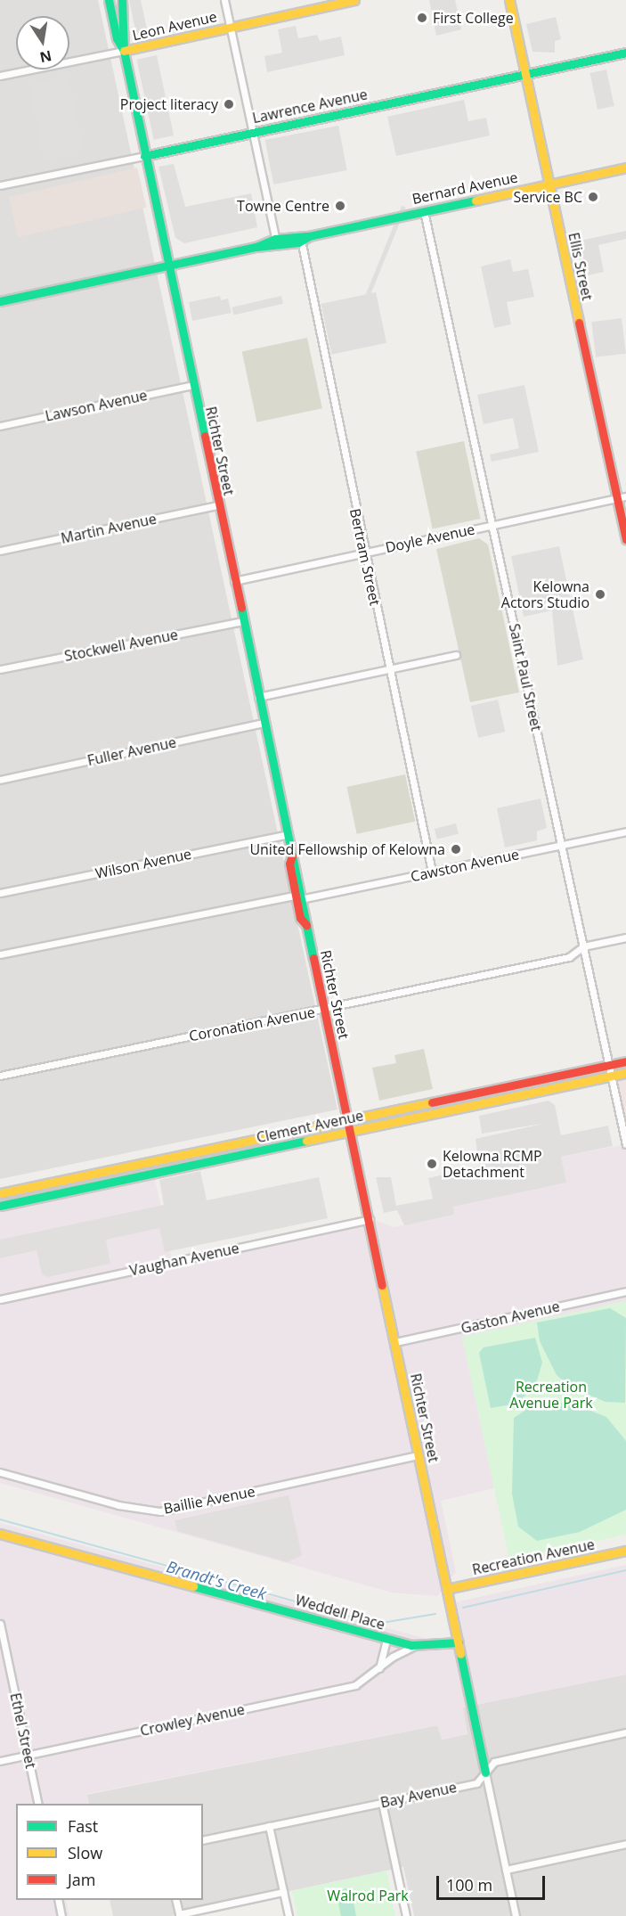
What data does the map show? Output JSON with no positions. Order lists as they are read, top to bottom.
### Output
{
  "streets": {
    "street": [
      "Leon Avenue",
      "Lawrence Avenue",
      "Bernard Avenue",
      "Ellis Street",
      "Lawson Avenue",
      "Richter Street",
      "Martin Avenue",
      "Doyle Avenue",
      "Bertram Street",
      "Stockwell Avenue",
      "Saint Paul Street",
      "Fuller Avenue",
      "Wilson Avenue",
      "Cawston Avenue",
      "Coronation Avenue",
      "Clement Avenue",
      "Vaughan Avenue",
      "Gaston Avenue",
      "Baillie Avenue",
      "Recreation Avenue",
      "Weddell Place",
      "Crowley Avenue",
      "Ethel Street",
      "Bay Avenue"
    ]
  },
  "crossings": [
    ["Leon Avenue", "Richter Street"],
    ["Lawrence Avenue", "Ellis Street"],
    ["Lawrence Avenue", "Richter Street"],
    ["Bernard Avenue", "Ellis Street"],
    ["Bernard Avenue", "Richter Street"],
    ["Bernard Avenue", "Bertram Street"],
    ["Bernard Avenue", "Saint Paul Street"],
    ["Ellis Street", "Doyle Avenue"],
    ["Lawson Avenue", "Richter Street"],
    ["Richter Street", "Martin Avenue"],
    ["Richter Street", "Doyle Avenue"],
    ["Richter Street", "Stockwell Avenue"],
    ["Richter Street", "Fuller Avenue"],
    ["Richter Street", "Wilson Avenue"],
    ["Richter Street", "Cawston Avenue"],
    ["Richter Street", "Coronation Avenue"],
    ["Richter Street", "Clement Avenue"],
    ["Richter Street", "Vaughan Avenue"],
    ["Richter Street", "Gaston Avenue"],
    ["Richter Street", "Baillie Avenue"],
    ["Richter Street", "Recreation Avenue"],
    ["Richter Street", "Weddell Place"],
    ["Richter Street", "Bay Avenue"],
    ["Doyle Avenue", "Bertram Street"],
    ["Doyle Avenue", "Saint Paul Street"],
    ["Bertram Street", "Cawston Avenue"],
    ["Saint Paul Street", "Cawston Avenue"],
    ["Saint Paul Street", "Coronation Avenue"],
    ["Saint Paul Street", "Clement Avenue"],
    ["Weddell Place", "Crowley Avenue"],
    ["Crowley Avenue", "Ethel Street"]
  ],
  "water": ["Brandt's Creek"],
  "parks": ["Recreation Avenue Park", "Walrod Park"],
  "places": [
    "First College",
    "Project literacy",
    "Service BC",
    "Towne Centre",
    "Kelowna Actors Studio",
    "United Fellowship of Kelowna",
    "Kelowna RCMP Detachment"
  ],
  "legend": ["Fast", "Slow", "Jam"],
  "scale_bar": "100 m",
  "north": "bottom"
}
